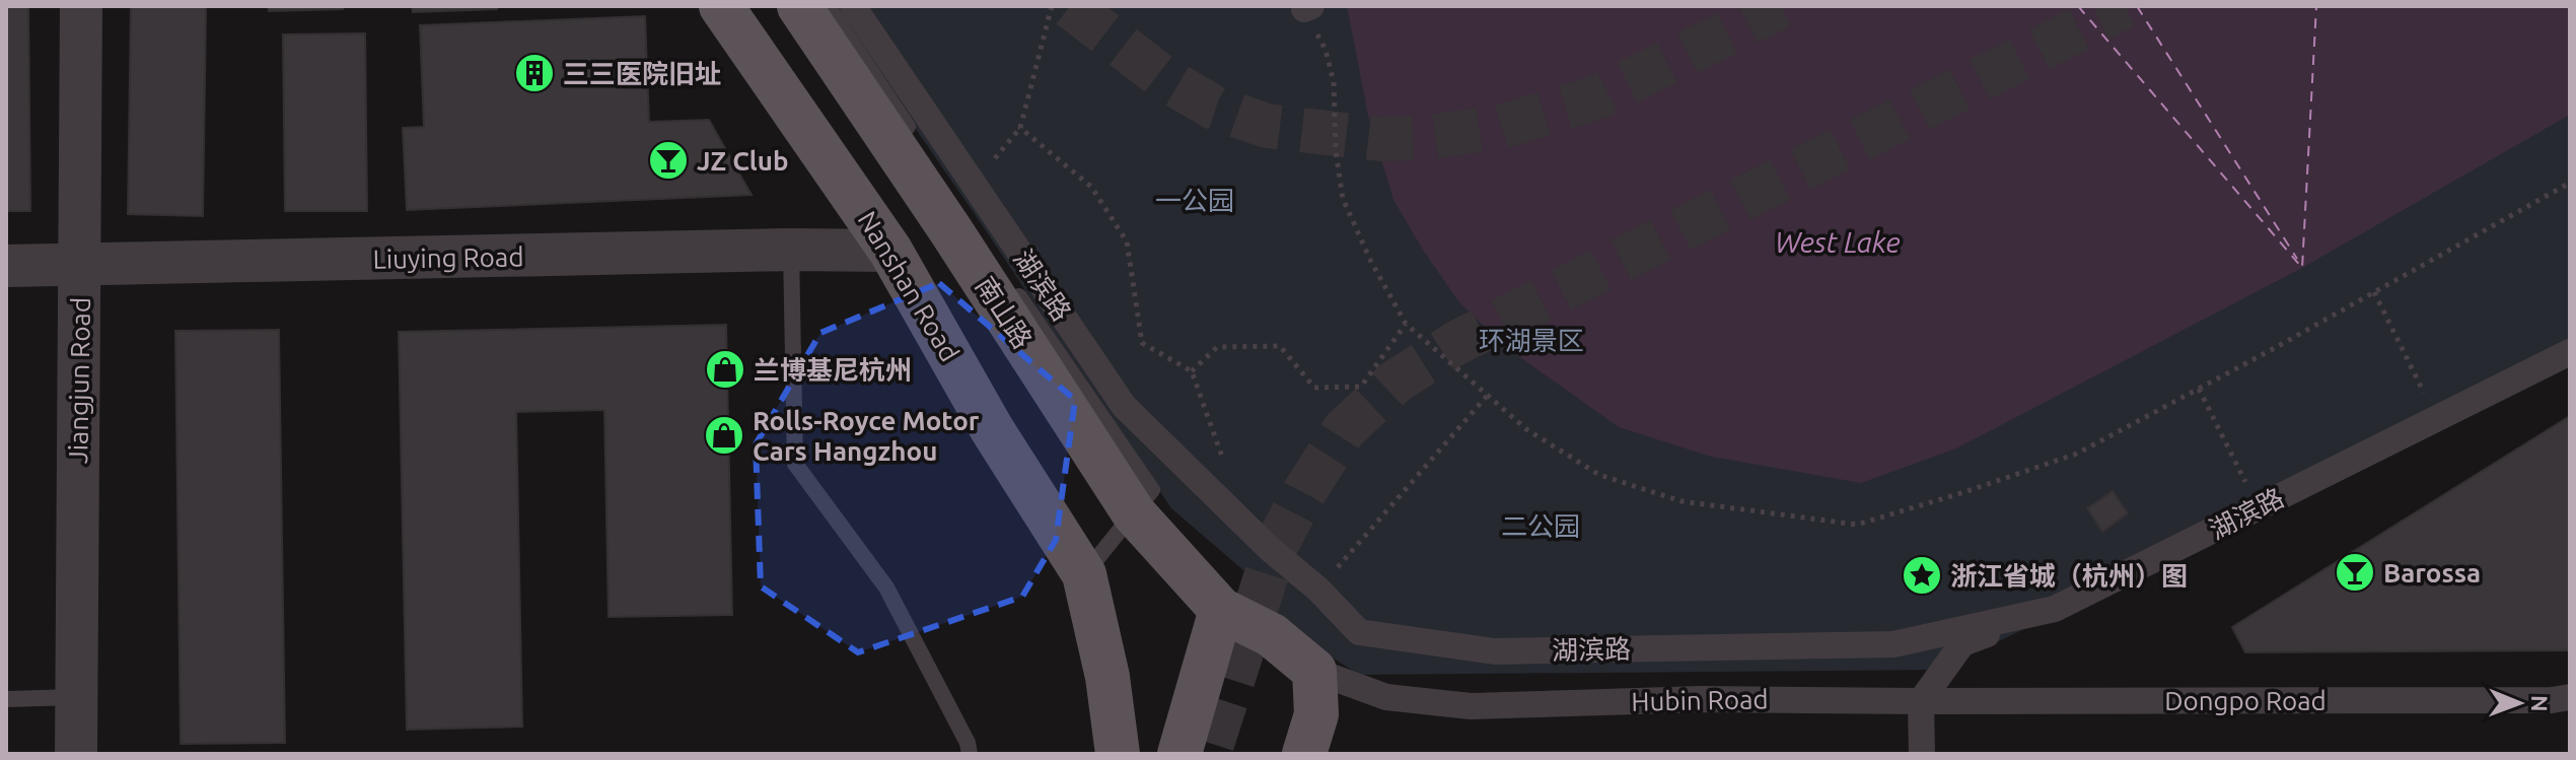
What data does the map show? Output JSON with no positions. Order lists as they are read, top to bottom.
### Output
{
  "streets": {
    "main road": ["Nanshan Road", "南山路"],
    "street": [
      "Liuying Road",
      "湖滨路",
      "Jiangjun Road",
      "Hubin Road",
      "Dongpo Road"
    ]
  },
  "crossings": [
    ["Liuying Road", "Nanshan Road"],
    ["Liuying Road", "Jiangjun Road"],
    ["Hubin Road", "Dongpo Road"]
  ],
  "water": ["West Lake"],
  "parks": ["一公园", "环湖景区", "二公园"],
  "places": {
    "building": ["三三医院旧址"],
    "bar": ["JZ Club", "Barossa"],
    "shop": ["兰博基尼杭州", "Rolls-Royce Motor Cars Hangzhou"],
    "place": ["浙江省城（杭州）图"]
  },
  "north": "right"
}
